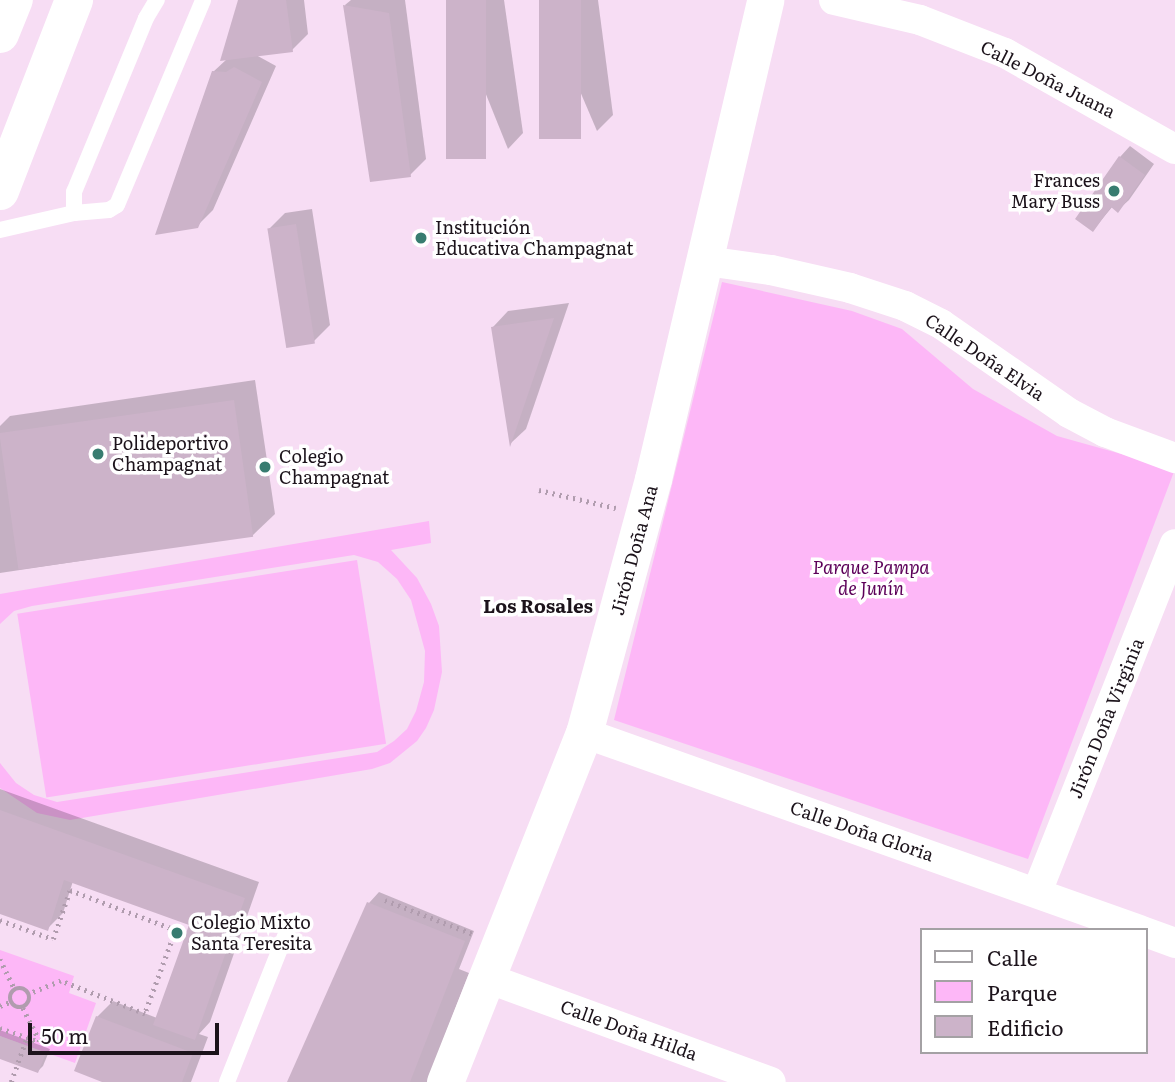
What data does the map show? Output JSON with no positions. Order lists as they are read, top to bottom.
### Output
{
  "streets": {
    "street": [
      "Calle Doña Juana",
      "Calle Doña Elvia",
      "Jirón Doña Ana",
      "Jirón Doña Virginia",
      "Calle Doña Gloria",
      "Calle Doña Hilda"
    ]
  },
  "crossings": [
    ["Calle Doña Elvia", "Jirón Doña Ana"],
    ["Jirón Doña Ana", "Calle Doña Gloria"],
    ["Jirón Doña Ana", "Calle Doña Hilda"],
    ["Jirón Doña Virginia", "Calle Doña Gloria"]
  ],
  "districts": ["Los Rosales"],
  "parks": ["Parque Pampa de Junín"],
  "places": [
    "Frances Mary Buss",
    "Institución Educativa Champagnat",
    "Polideportivo Champagnat",
    "Colegio Champagnat",
    "Colegio Mixto Santa Teresita"
  ],
  "legend": ["Calle", "Parque", "Edificio"],
  "scale_bar": "50 m"
}
